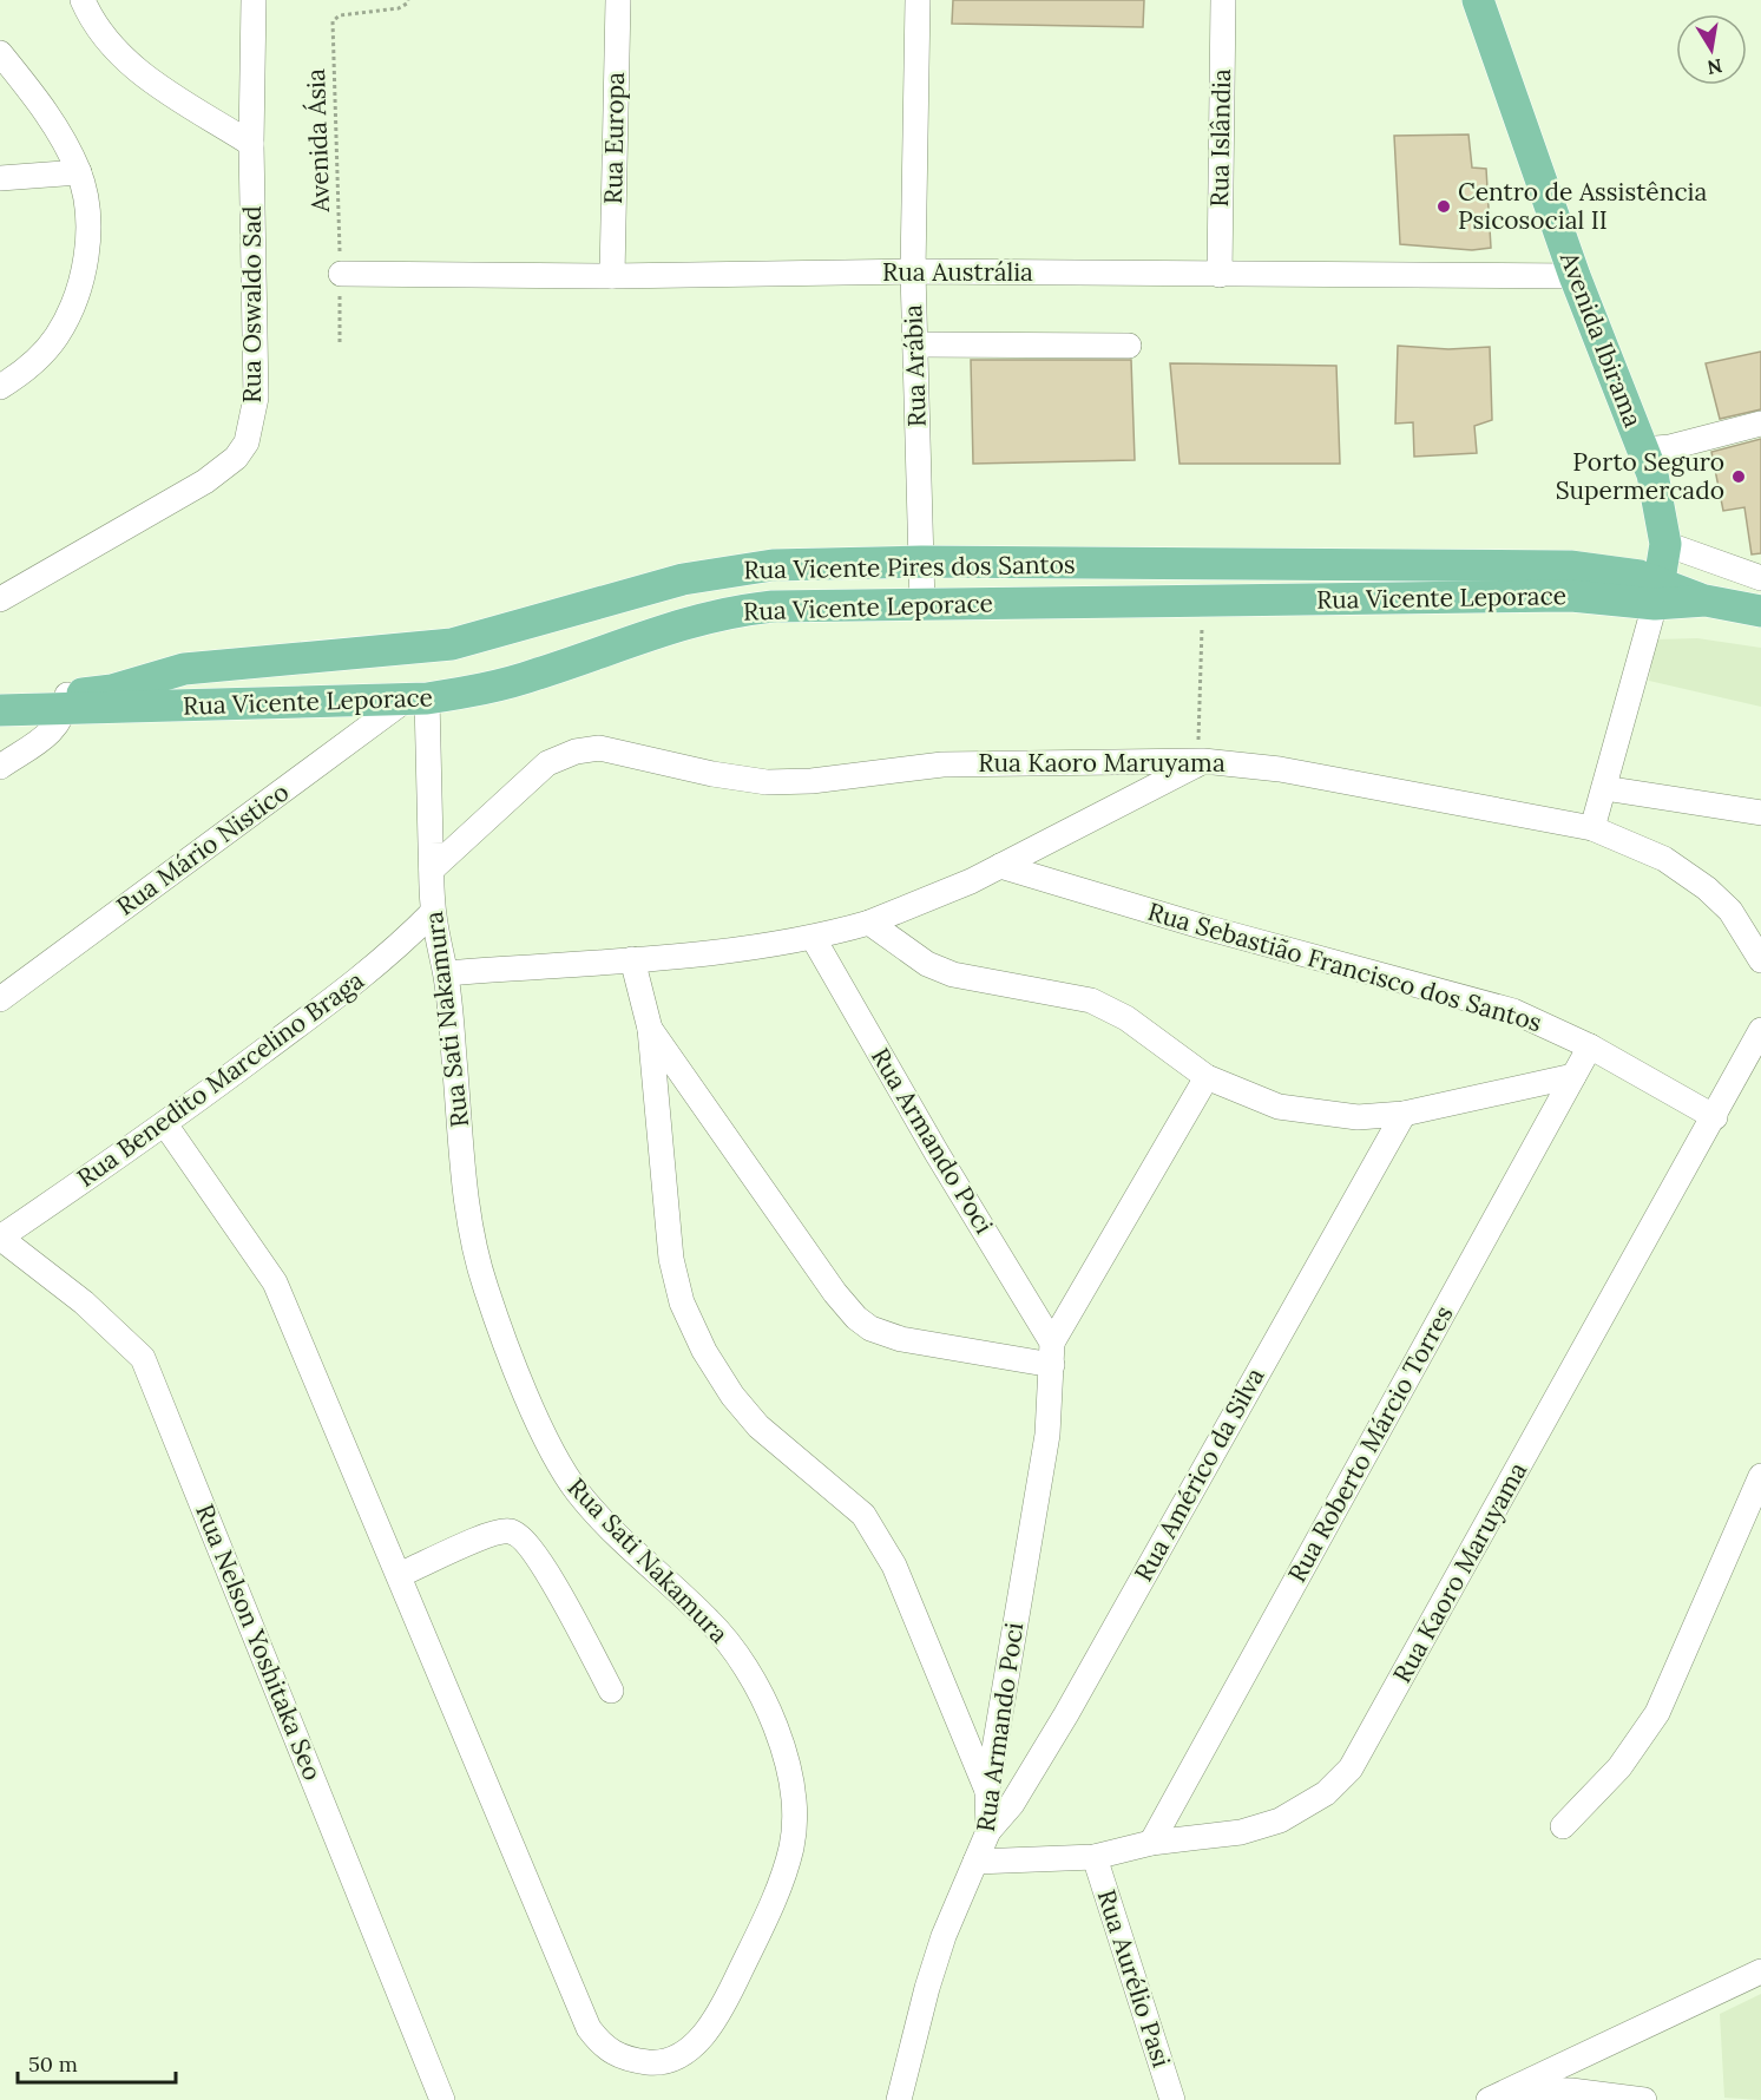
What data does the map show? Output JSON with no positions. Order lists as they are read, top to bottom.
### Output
{
  "streets": {
    "main road": ["Avenida Ibirama", "Rua Vicente Pires dos Santos", "Rua Vicente Leporace"],
    "street": [
      "Rua Europa",
      "Rua Islândia",
      "Rua Austrália",
      "Rua Oswaldo Sad",
      "Rua Arábia",
      "Rua Kaoro Maruyama",
      "Rua Mário Nistico",
      "Rua Sebastião Francisco dos Santos",
      "Rua Sati Nakamura",
      "Rua Benedito Marcelino Braga",
      "Rua Armando Poci",
      "Rua Roberto Márcio Torres",
      "Rua Américo da Silva",
      "Rua Nelson Yoshitaka Seo",
      "Rua Aurélio Pasi"
    ],
    "path": ["Avenida Ásia"]
  },
  "crossings": [
    ["Rua Europa", "Rua Austrália"],
    ["Rua Islândia", "Rua Austrália"],
    ["Avenida Ásia", "Rua Austrália"],
    ["Rua Austrália", "Avenida Ibirama"],
    ["Rua Austrália", "Rua Arábia"],
    ["Avenida Ibirama", "Rua Vicente Pires dos Santos"],
    ["Avenida Ibirama", "Rua Vicente Leporace"],
    ["Rua Arábia", "Rua Vicente Pires dos Santos"],
    ["Rua Arábia", "Rua Vicente Leporace"],
    ["Rua Vicente Pires dos Santos", "Rua Vicente Leporace"],
    ["Rua Vicente Leporace", "Rua Mário Nistico"],
    ["Rua Vicente Leporace", "Rua Sati Nakamura"],
    ["Rua Kaoro Maruyama", "Rua Sebastião Francisco dos Santos"],
    ["Rua Kaoro Maruyama", "Rua Sati Nakamura"],
    ["Rua Kaoro Maruyama", "Rua Armando Poci"],
    ["Rua Kaoro Maruyama", "Rua Roberto Márcio Torres"],
    ["Rua Kaoro Maruyama", "Rua Aurélio Pasi"],
    ["Rua Mário Nistico", "Rua Sati Nakamura"],
    ["Rua Sebastião Francisco dos Santos", "Rua Roberto Márcio Torres"],
    ["Rua Sati Nakamura", "Rua Benedito Marcelino Braga"],
    ["Rua Benedito Marcelino Braga", "Rua Nelson Yoshitaka Seo"],
    ["Rua Armando Poci", "Rua Américo da Silva"]
  ],
  "places": ["Centro de Assistência Psicosocial II", "Porto Seguro Supermercado"],
  "scale_bar": "50 m",
  "north": "bottom"
}
